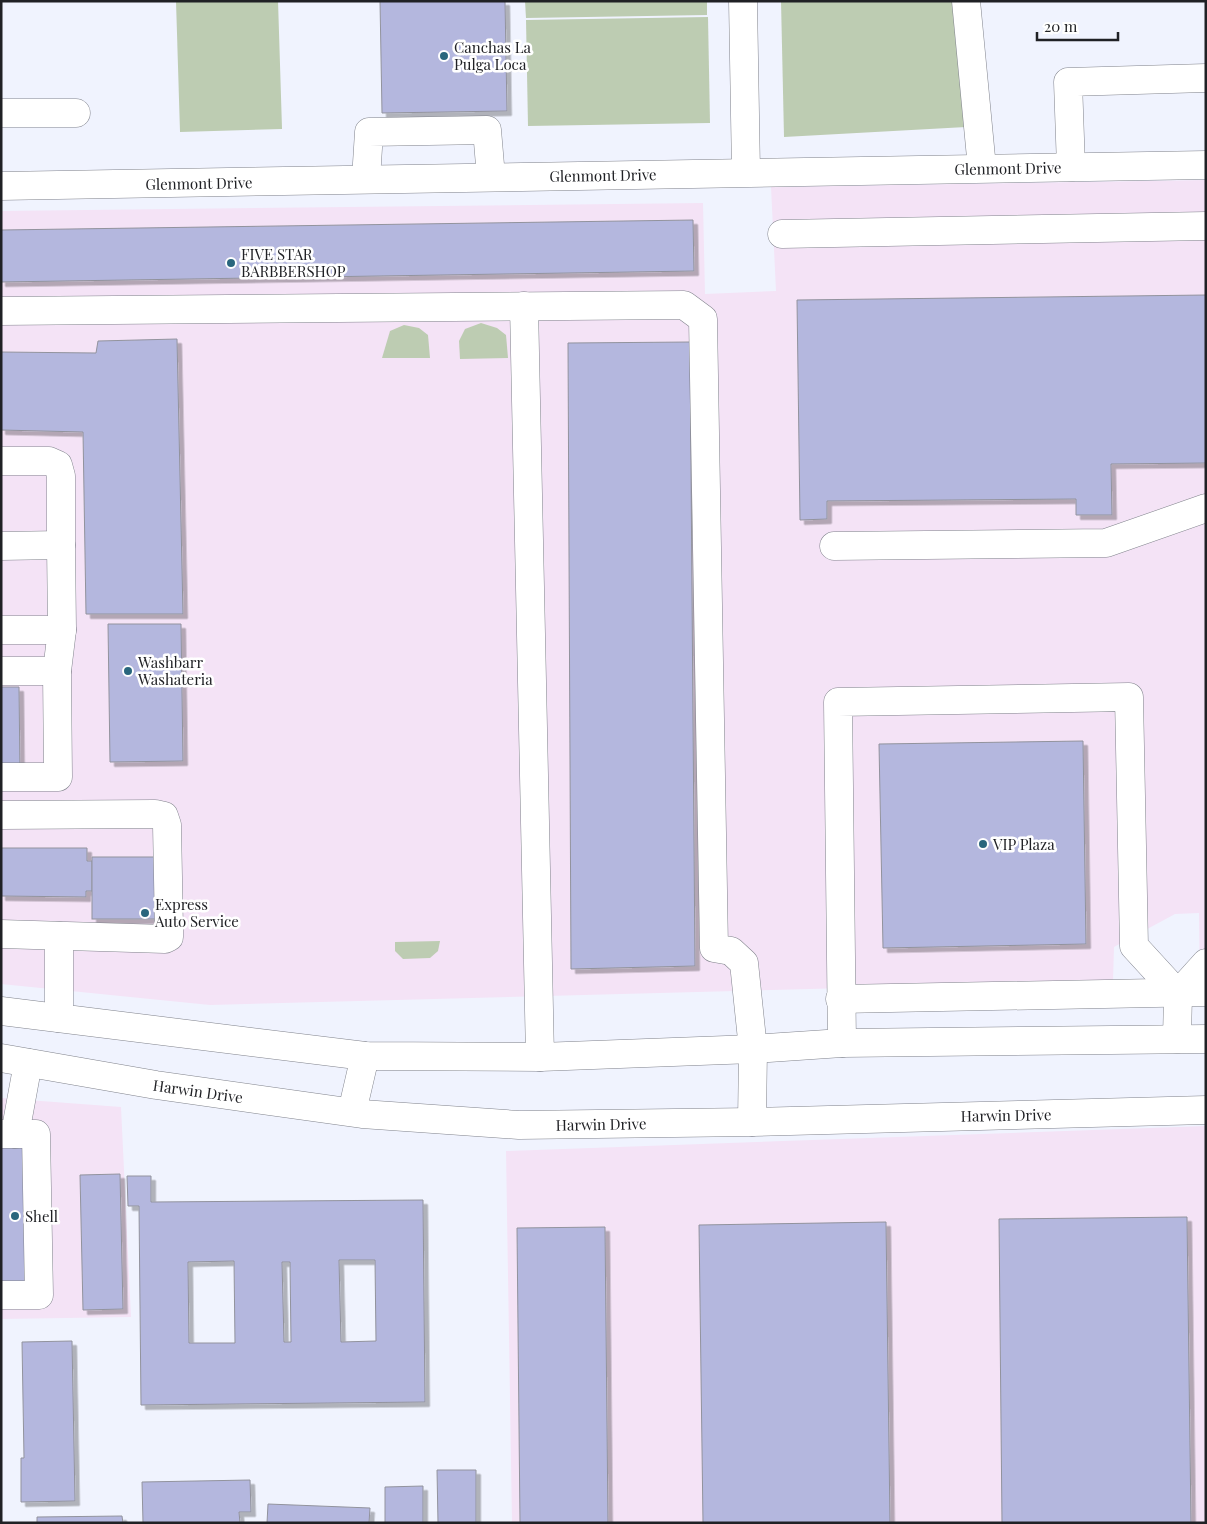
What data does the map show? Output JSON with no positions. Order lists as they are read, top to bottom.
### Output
{
  "streets": {
    "main road": ["Glenmont Drive", "Harwin Drive"]
  },
  "places": [
    "Canchas La Pulga Loca",
    "FIVE STAR BARBBERSHOP",
    "Washbarr Washateria",
    "VIP Plaza",
    "Express Auto Service",
    "Shell"
  ],
  "scale_bar": "20 m"
}
